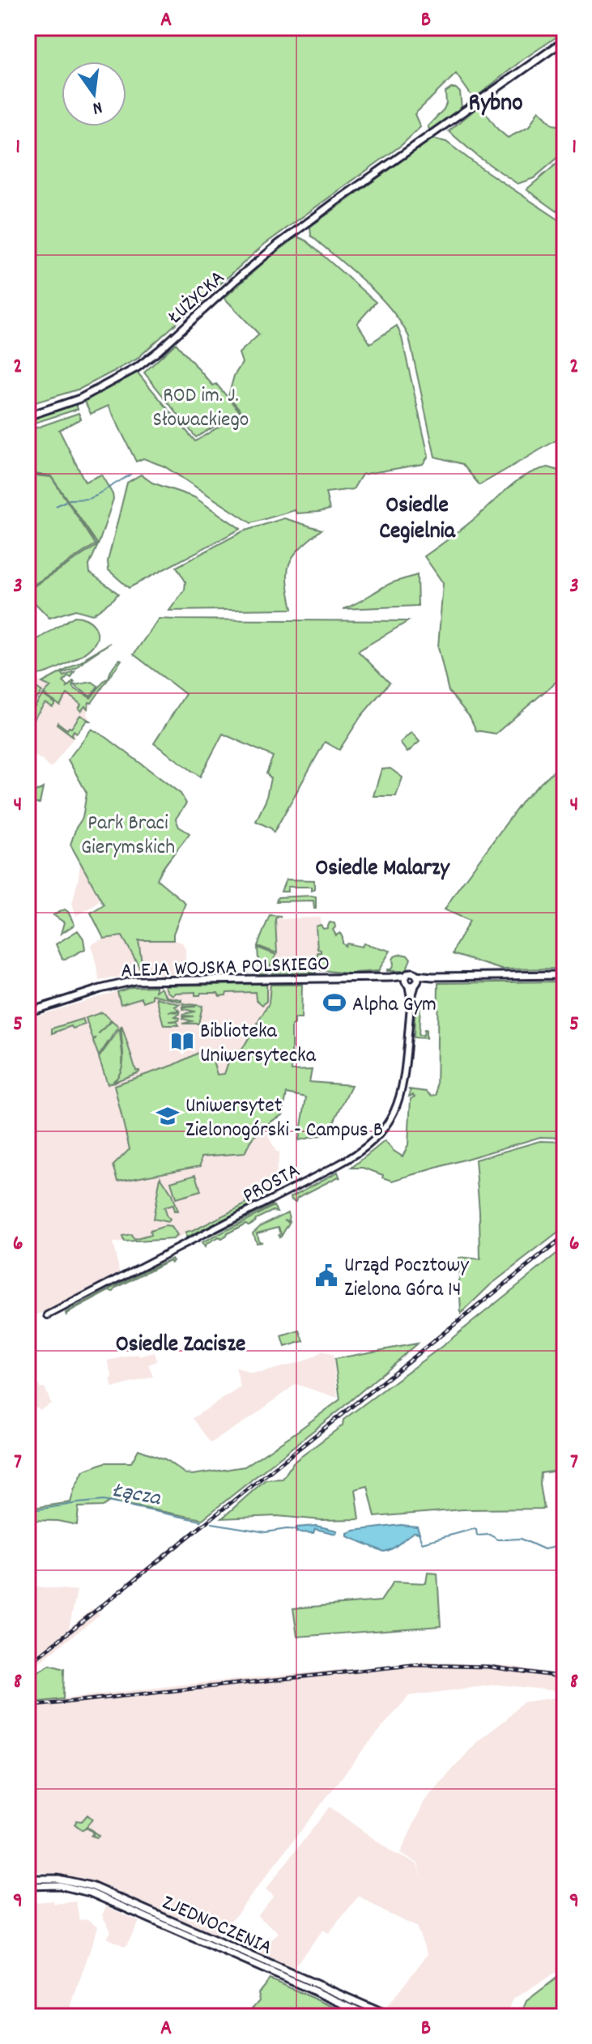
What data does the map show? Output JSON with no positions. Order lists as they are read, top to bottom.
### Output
{
  "streets": {
    "main road": ["ŁUŻYCKA", "ALEJA WOJSKA POLSKIEGO", "ZJEDNOCZENIA"],
    "street": ["PROSTA"]
  },
  "crossings": [
    ["ALEJA WOJSKA POLSKIEGO", "PROSTA"]
  ],
  "districts": [
    "Rybno",
    "Osiedle Cegielnia",
    "Osiedle Malarzy",
    "Osiedle Zacisze"
  ],
  "water": ["Łącza"],
  "parks": ["ROD im. J. Słowackiego", "Park Braci Gierymskich"],
  "places": {
    "sports": ["Alpha Gym"],
    "library": ["Biblioteka Uniwersytecka"],
    "school or university": ["Uniwersytet Zielonogórski - Campus B"],
    "public building": ["Urząd Pocztowy Zielona Góra 14"]
  },
  "north": "bottom",
  "grid": {
    "columns": ["A", "B"],
    "rows": [
      "1",
      "2",
      "3",
      "4",
      "5",
      "6",
      "7",
      "8",
      "9"
    ]
  }
}
